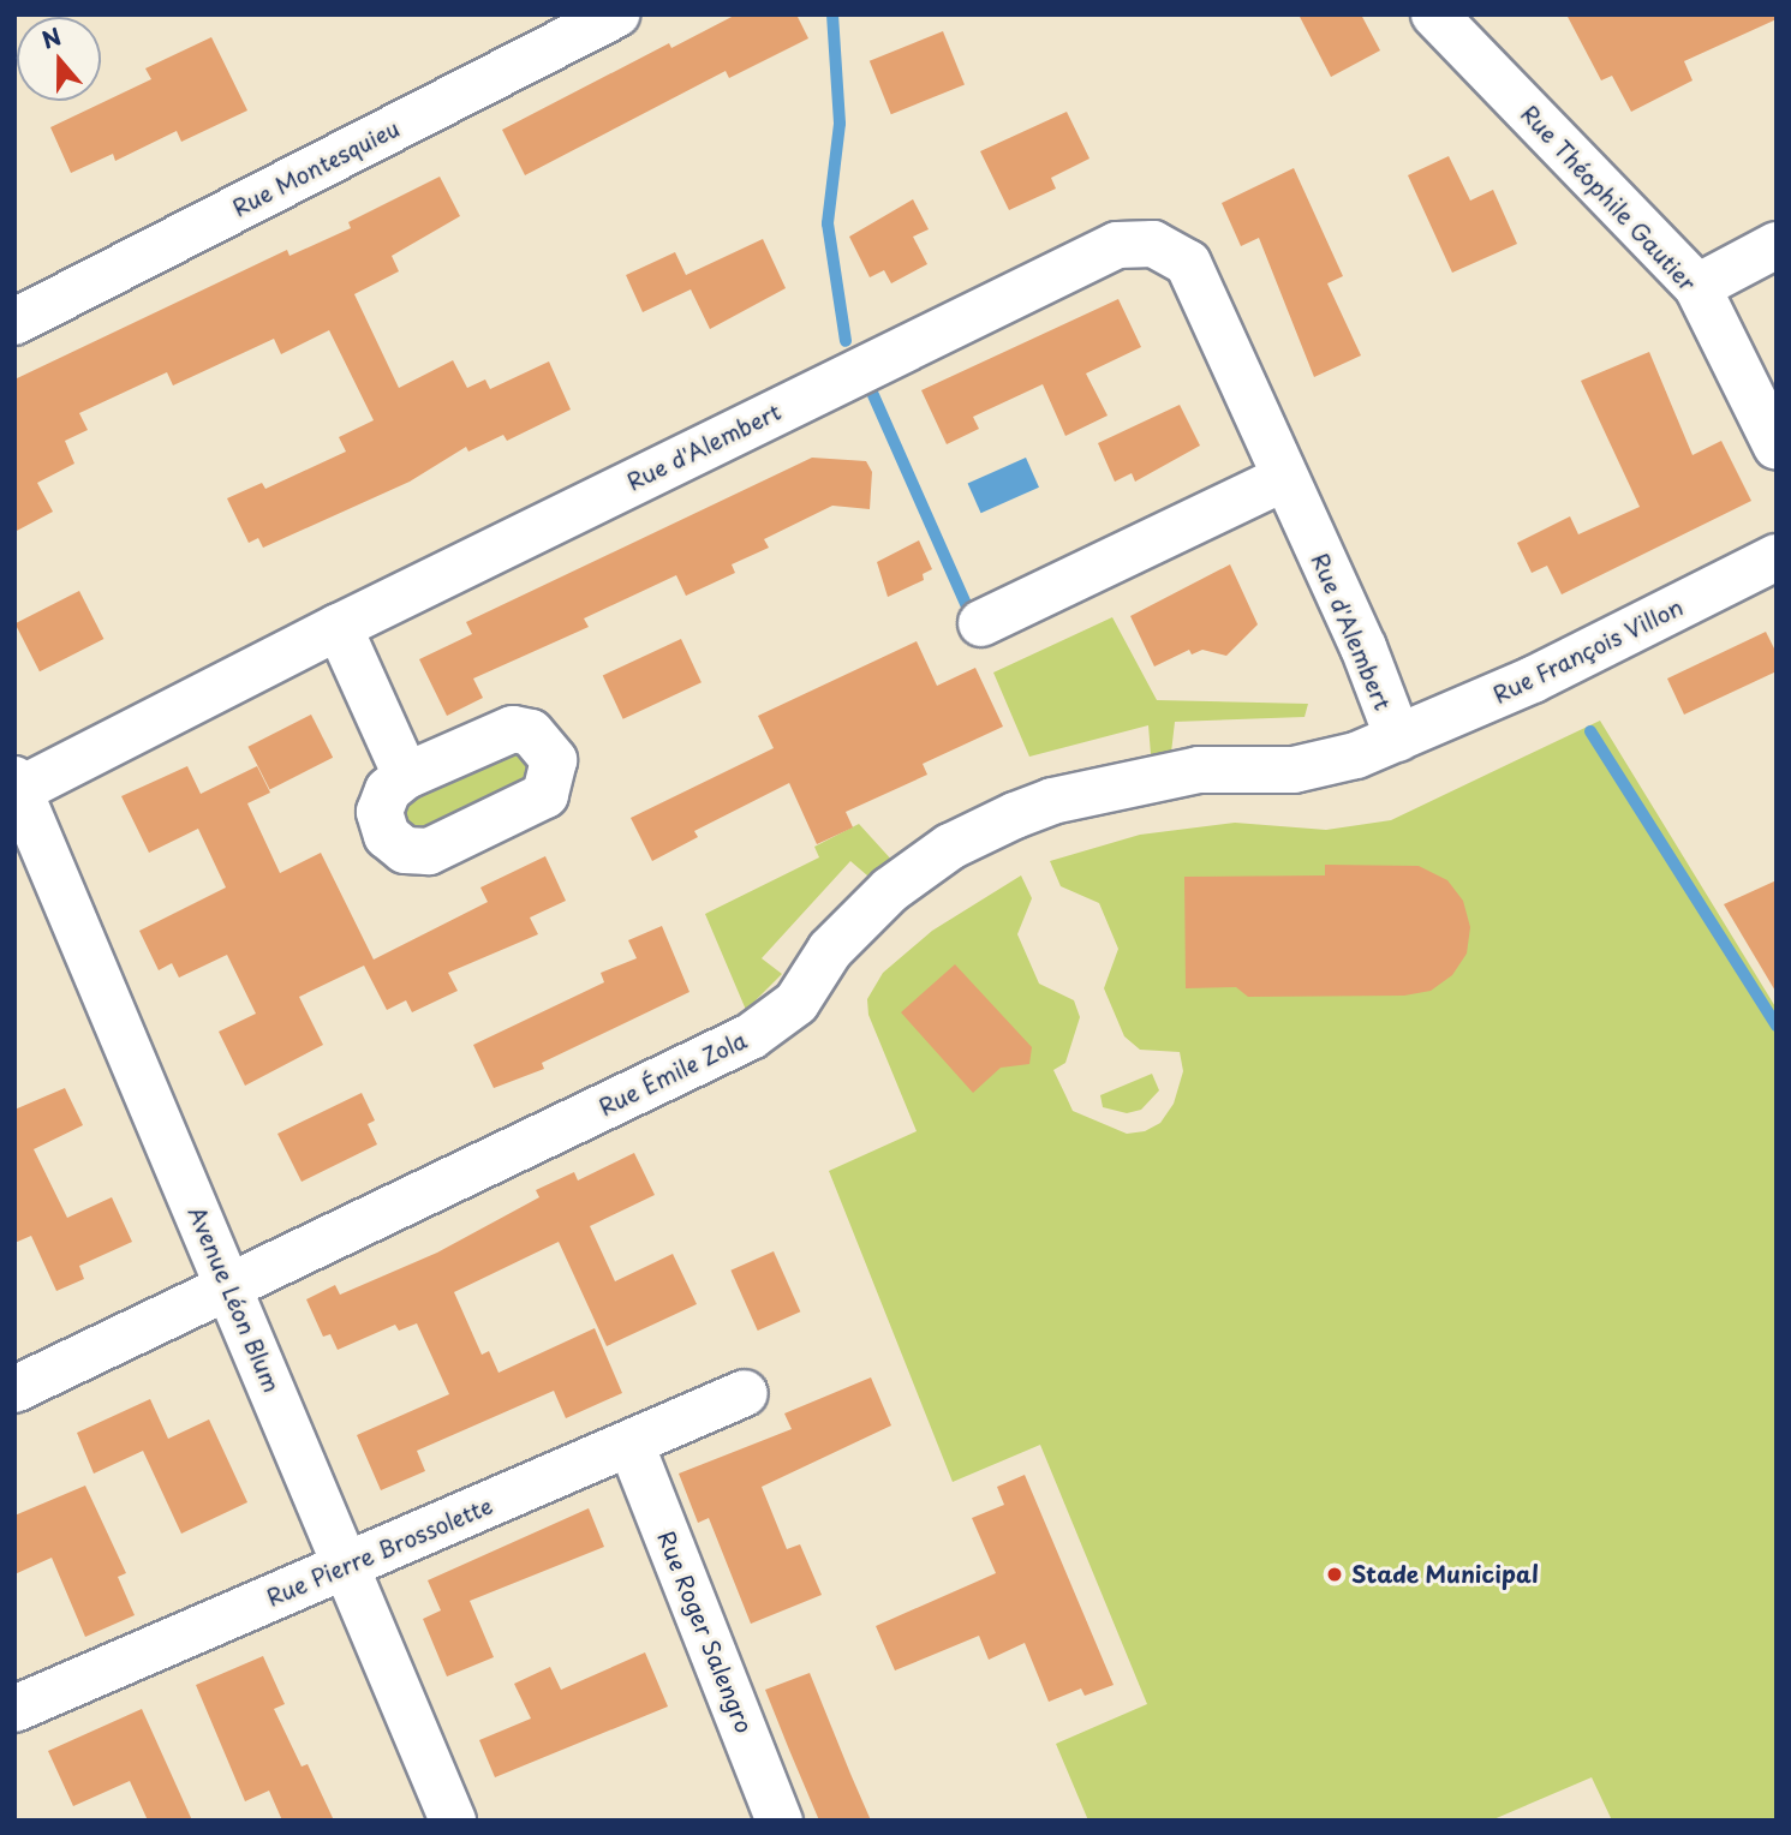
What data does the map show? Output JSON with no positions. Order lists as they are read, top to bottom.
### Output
{
  "streets": {
    "street": [
      "Rue Montesquieu",
      "Rue Théophile Gautier",
      "Rue d'Alembert",
      "Rue François Villon",
      "Rue Émile Zola",
      "Avenue Léon Blum",
      "Rue Pierre Brossolette",
      "Rue Roger Salengro"
    ]
  },
  "crossings": [
    ["Rue d'Alembert", "Rue François Villon"],
    ["Rue d'Alembert", "Rue Émile Zola"],
    ["Rue d'Alembert", "Avenue Léon Blum"],
    ["Rue François Villon", "Rue Émile Zola"],
    ["Rue Émile Zola", "Avenue Léon Blum"],
    ["Avenue Léon Blum", "Rue Pierre Brossolette"],
    ["Rue Pierre Brossolette", "Rue Roger Salengro"]
  ],
  "places": ["Stade Municipal"],
  "north": "top"
}
